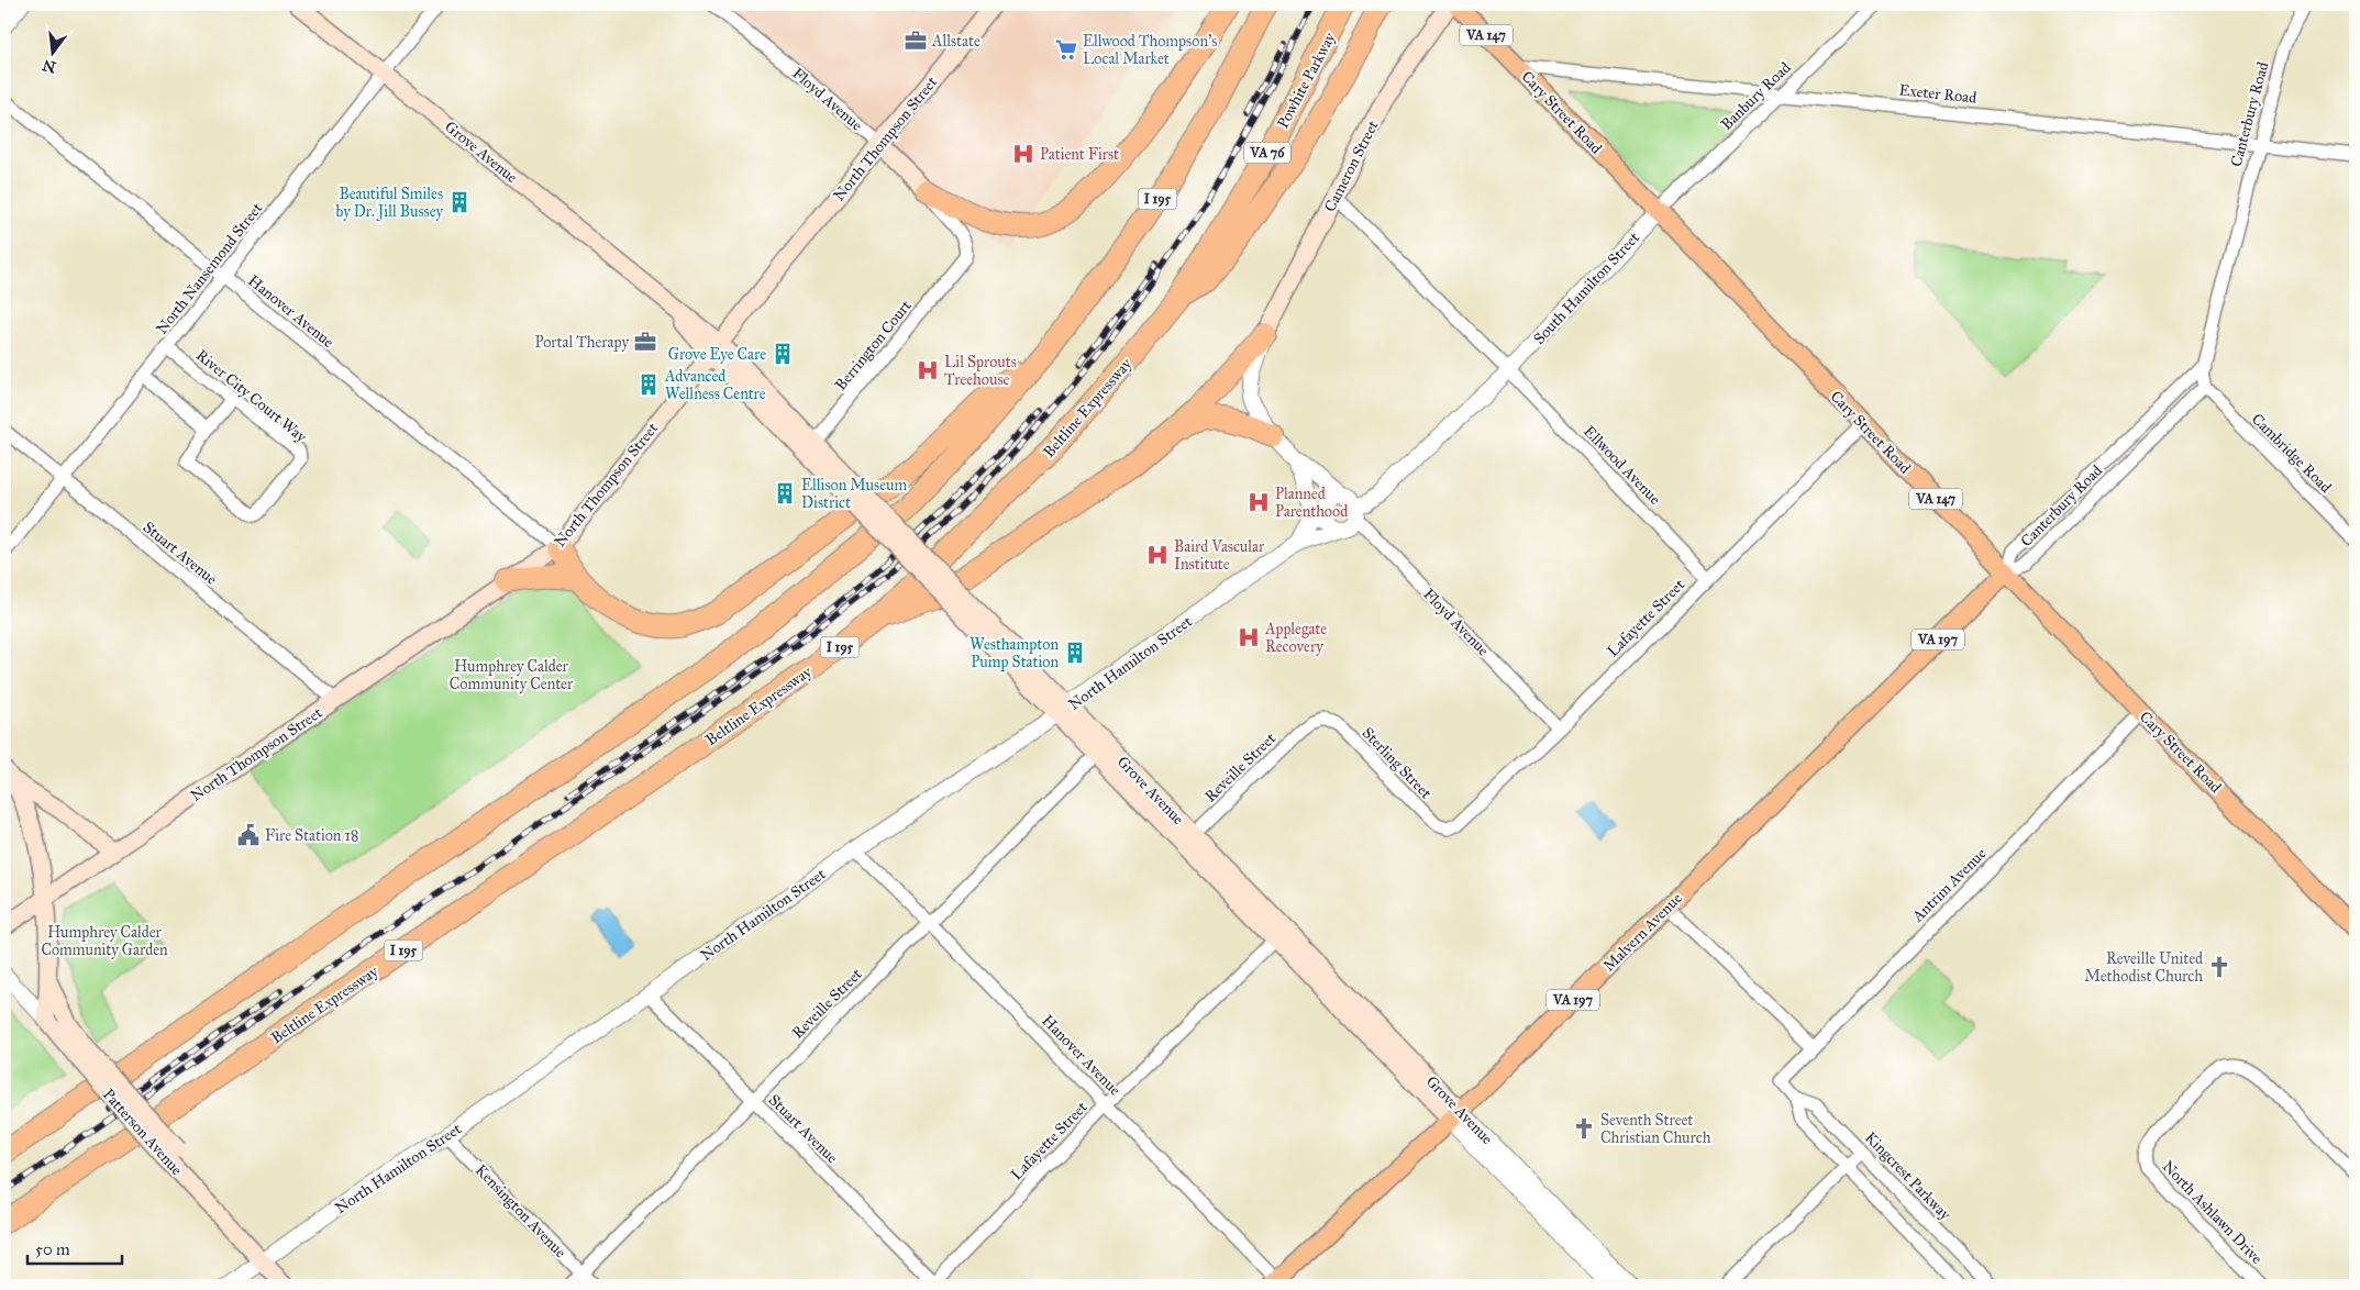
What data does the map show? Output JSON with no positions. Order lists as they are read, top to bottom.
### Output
{
  "streets": {
    "highway": [
      "Powhite Parkway",
      "VA 76",
      "I 195",
      "Beltline Expressway"
    ],
    "main road": [
      "VA 147",
      "Floyd Avenue",
      "Cary Street Road",
      "North Thompson Street",
      "Grove Avenue",
      "Cameron Street",
      "VA 197",
      "Malvern Avenue",
      "Patterson Avenue"
    ],
    "street": [
      "Exeter Road",
      "Banbury Road",
      "Canterbury Road",
      "North Nansemond Street",
      "South Hamilton Street",
      "Hanover Avenue",
      "Berrington Court",
      "River City Court Way",
      "Cambridge Road",
      "Ellwood Avenue",
      "Stuart Avenue",
      "Lafayette Street",
      "North Hamilton Street",
      "Sterling Street",
      "Reveille Street",
      "Antrim Avenue",
      "Kingcrest Parkway",
      "Kensington Avenue",
      "North Ashlawn Drive"
    ]
  },
  "crossings": [
    ["Powhite Parkway", "Beltline Expressway"],
    ["Exeter Road", "Banbury Road"],
    ["Exeter Road", "Cary Street Road"],
    ["Exeter Road", "Canterbury Road"],
    ["Banbury Road", "Cary Street Road"],
    ["Banbury Road", "South Hamilton Street"],
    ["Floyd Avenue", "North Thompson Street"],
    ["Floyd Avenue", "Berrington Court"],
    ["Floyd Avenue", "Lafayette Street"],
    ["Floyd Avenue", "North Hamilton Street"],
    ["Cary Street Road", "Canterbury Road"],
    ["Cary Street Road", "South Hamilton Street"],
    ["Cary Street Road", "Lafayette Street"],
    ["Cary Street Road", "Antrim Avenue"],
    ["Cary Street Road", "Malvern Avenue"],
    ["Canterbury Road", "Cambridge Road"],
    ["Canterbury Road", "Malvern Avenue"],
    ["North Thompson Street", "Grove Avenue"],
    ["North Thompson Street", "Hanover Avenue"],
    ["North Thompson Street", "Stuart Avenue"],
    ["Grove Avenue", "North Nansemond Street"],
    ["Grove Avenue", "Berrington Court"],
    ["Grove Avenue", "Lafayette Street"],
    ["Grove Avenue", "North Hamilton Street"],
    ["Grove Avenue", "Reveille Street"],
    ["Grove Avenue", "Malvern Avenue"],
    ["Cameron Street", "Ellwood Avenue"],
    ["North Nansemond Street", "Hanover Avenue"],
    ["North Nansemond Street", "River City Court Way"],
    ["North Nansemond Street", "Stuart Avenue"],
    ["South Hamilton Street", "Ellwood Avenue"],
    ["Hanover Avenue", "Lafayette Street"],
    ["Hanover Avenue", "North Hamilton Street"],
    ["Hanover Avenue", "Reveille Street"],
    ["Hanover Avenue", "Malvern Avenue"],
    ["Ellwood Avenue", "Lafayette Street"],
    ["Stuart Avenue", "Lafayette Street"],
    ["Stuart Avenue", "North Hamilton Street"],
    ["Stuart Avenue", "Reveille Street"],
    ["Lafayette Street", "Sterling Street"],
    ["North Hamilton Street", "Patterson Avenue"],
    ["North Hamilton Street", "Kensington Avenue"],
    ["Sterling Street", "Reveille Street"],
    ["Reveille Street", "Kensington Avenue"],
    ["Antrim Avenue", "Kingcrest Parkway"]
  ],
  "parks": ["Humphrey Calder Community Center", "Humphrey Calder Community Garden"],
  "places": {
    "office": ["Allstate", "Portal Therapy"],
    "supermarket": ["Ellwood Thompson's Local Market"],
    "hospital": [
      "Patient First",
      "Lil Sprouts Treehouse",
      "Planned Parenthood",
      "Baird Vascular Institute",
      "Applegate Recovery"
    ],
    "building": [
      "Beautiful Smiles by Dr. Jill Bussey",
      "Grove Eye Care",
      "Advanced Wellness Centre",
      "Ellison Museum District",
      "Westhampton Pump Station"
    ],
    "public building": ["Fire Station 18"],
    "church": ["Reveille United Methodist Church", "Seventh Street Christian Church"]
  },
  "scale_bar": "50 m",
  "north": "bottom"
}
